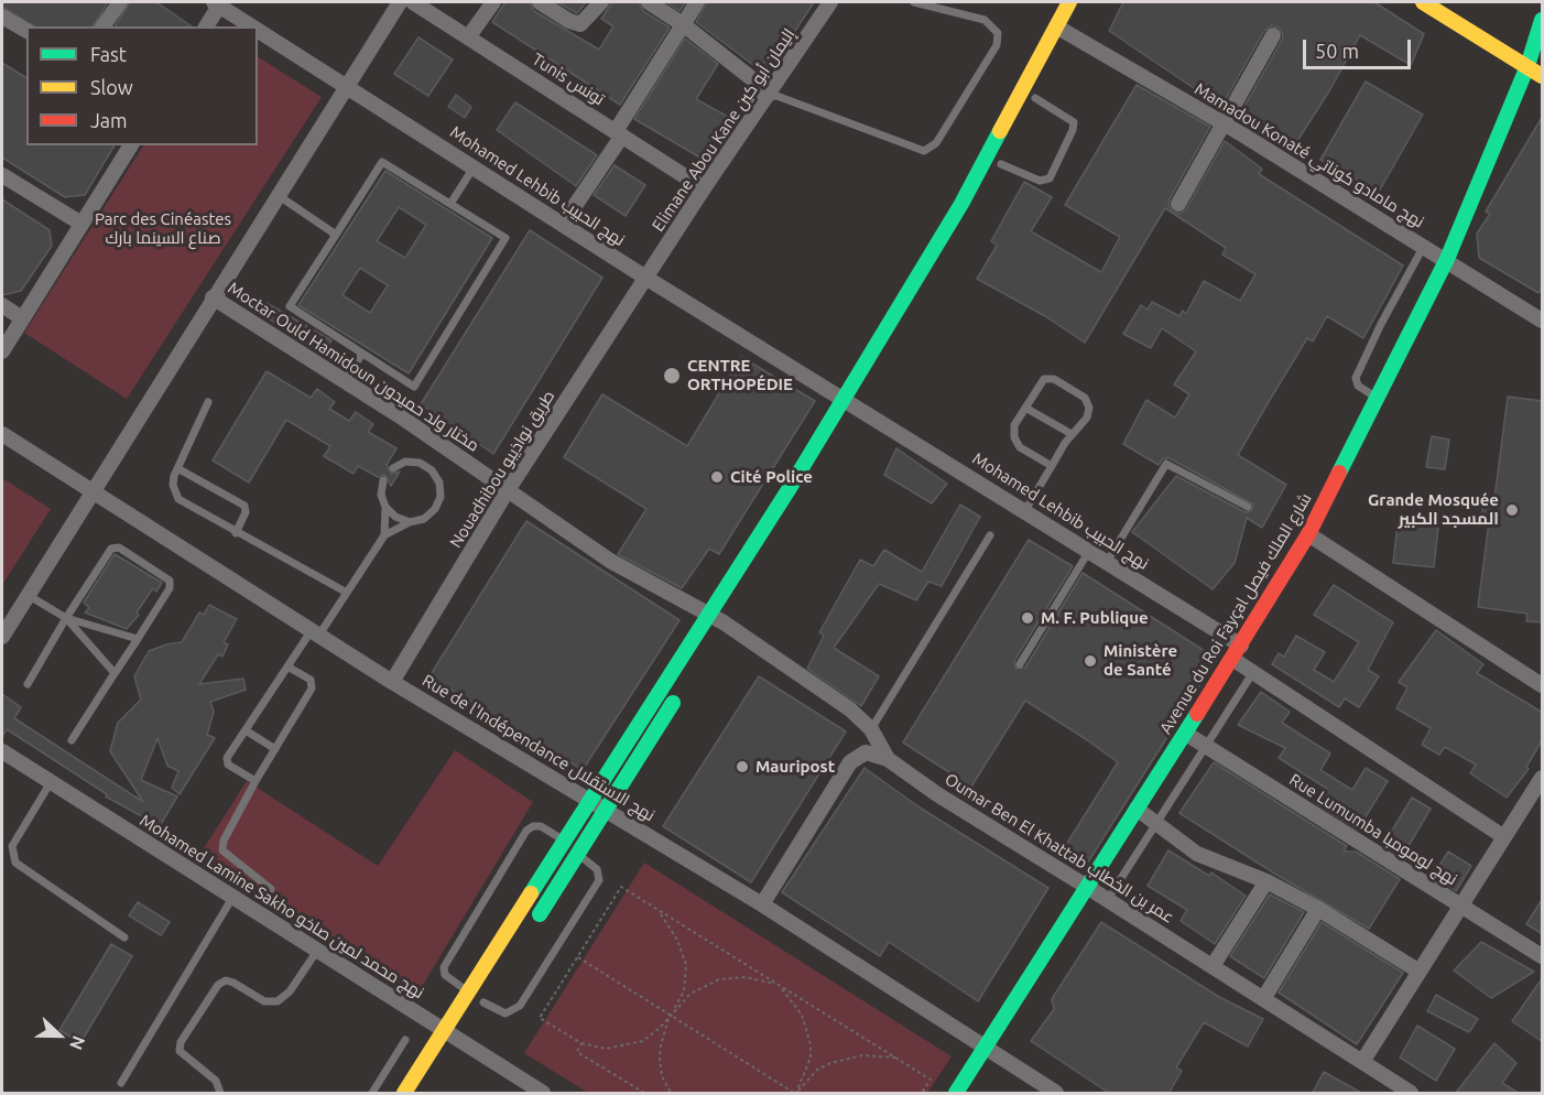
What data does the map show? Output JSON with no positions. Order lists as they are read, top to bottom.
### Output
{
  "streets": {
    "main road": ["Avenue du Roi Fayçal شارع الملك فيصل"],
    "street": [
      "Tunis تونس",
      "Elimane Abou Kane إليمان أبو كين",
      "Mamadou Konaté نهج مامادو كوناتي",
      "Mohamed Lehbib نهج الحبيب",
      "Moctar Ould Hamidoun مختار ولد حميدون",
      "Nouadhibou طريق نواذيبو",
      "Rue de l'Indépendance نهج الاستقلال",
      "Rue Lumumba نهج لومومبا",
      "Oumar Ben El Khattab عمر بن الخطاب",
      "Mohamed Lamine Sakho نهج محمد لمين صاخو"
    ]
  },
  "crossings": [
    ["Tunis تونس", "Elimane Abou Kane إليمان أبو كين"],
    ["Elimane Abou Kane إليمان أبو كين", "Mohamed Lehbib نهج الحبيب"],
    ["Elimane Abou Kane إليمان أبو كين", "Nouadhibou طريق نواذيبو"],
    ["Mamadou Konaté نهج مامادو كوناتي", "Avenue du Roi Fayçal شارع الملك فيصل"],
    ["Mohamed Lehbib نهج الحبيب", "Nouadhibou طريق نواذيبو"],
    ["Mohamed Lehbib نهج الحبيب", "Avenue du Roi Fayçal شارع الملك فيصل"],
    ["Moctar Ould Hamidoun مختار ولد حميدون", "Nouadhibou طريق نواذيبو"],
    ["Moctar Ould Hamidoun مختار ولد حميدون", "Oumar Ben El Khattab عمر بن الخطاب"],
    ["Nouadhibou طريق نواذيبو", "Rue de l'Indépendance نهج الاستقلال"],
    ["Avenue du Roi Fayçal شارع الملك فيصل", "Rue de l'Indépendance نهج الاستقلال"],
    ["Avenue du Roi Fayçal شارع الملك فيصل", "Rue Lumumba نهج لومومبا"],
    ["Avenue du Roi Fayçal شارع الملك فيصل", "Oumar Ben El Khattab عمر بن الخطاب"]
  ],
  "parks": ["Parc des Cinéastes صناع السينما بارك"],
  "places": [
    "CENTRE ORTHOPÉDIE",
    "Cité Police",
    "Grande Mosquée المسجد الكبير",
    "M. F. Publique",
    "Ministère de Santé",
    "Mauripost"
  ],
  "legend": ["Fast", "Slow", "Jam"],
  "scale_bar": "50 m",
  "north": "right"
}
